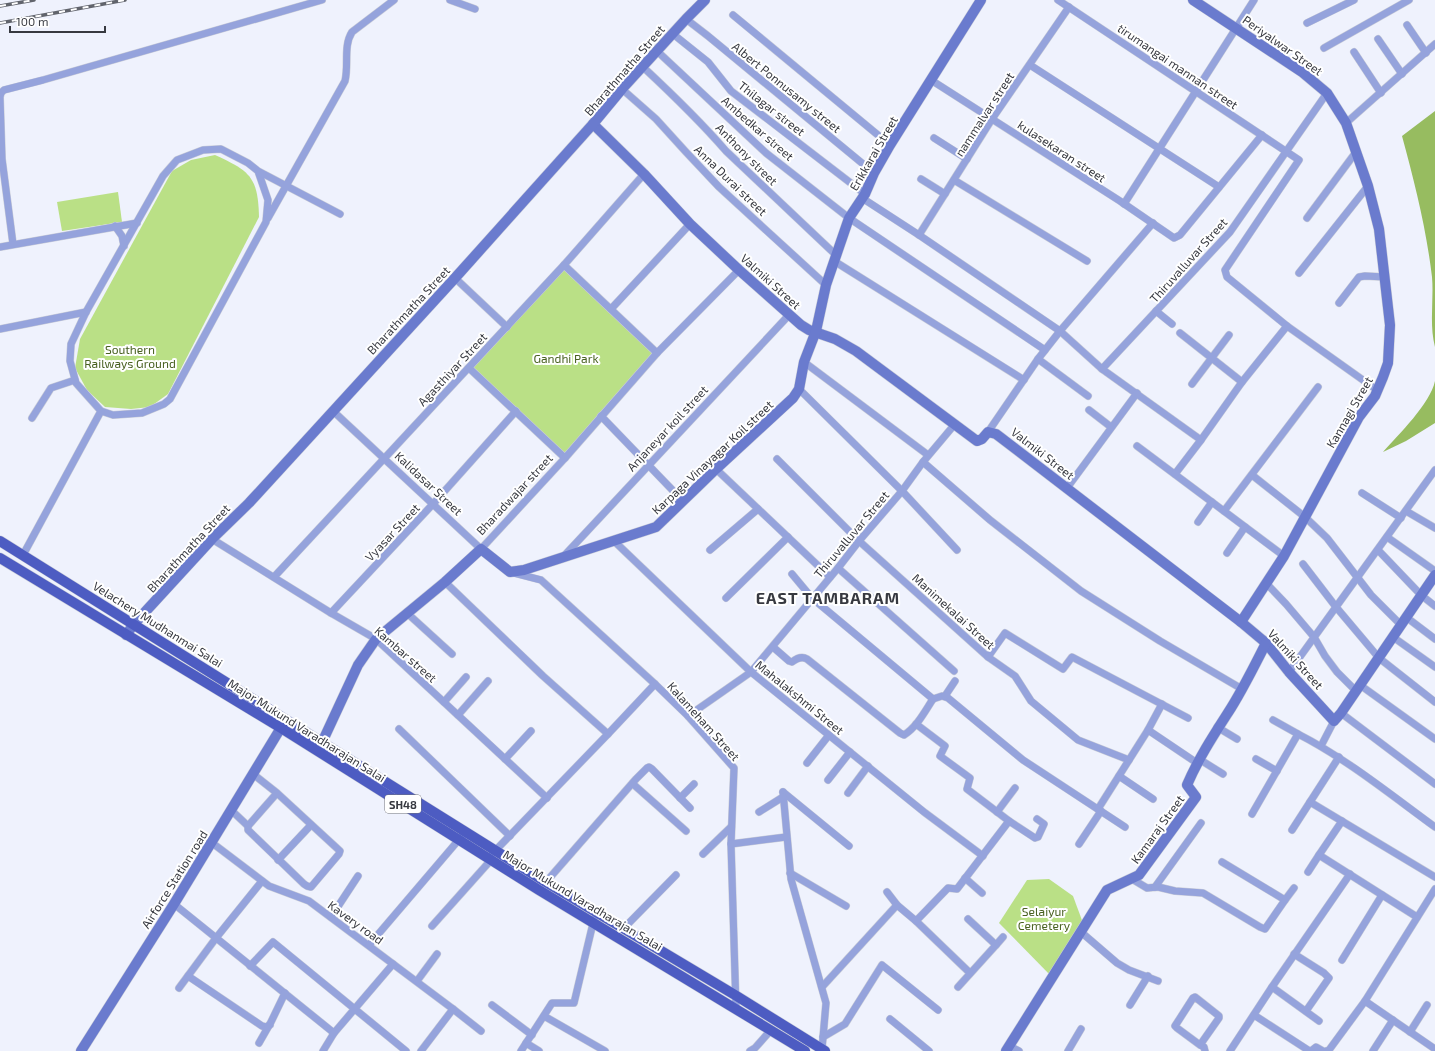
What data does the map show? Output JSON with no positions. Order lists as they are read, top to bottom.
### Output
{
  "streets": {
    "main road": ["Velachery Mudhanmai Salai", "Major Mukund Varadharajan Salai", "SH48"],
    "street": [
      "Periyalwar Street",
      "tirumangai mannan street",
      "Bharathmatha Street",
      "Albert Ponnusamy street",
      "Thilagar street",
      "nammalvar street",
      "Ambedkar street",
      "kulasekaran street",
      "Erikkarai Street",
      "Anthony street",
      "Anna Durai street",
      "Thiruvalluvar Street",
      "Valmiki Street",
      "Agasthiyar Street",
      "Kannagi Street",
      "Anjaneyar koil street",
      "Karpaga Vinayagar Koil street",
      "Kalidasar Street",
      "Bharadwajar street",
      "Vyasar Street",
      "Manimekalai Street",
      "Kambar street",
      "Mahalakshmi Street",
      "Kalameham Street",
      "Kamaraj Street",
      "Airforce Station road",
      "Kavery road"
    ]
  },
  "crossings": [
    ["Periyalwar Street", "Thiruvalluvar Street"],
    ["Periyalwar Street", "Kannagi Street"],
    ["tirumangai mannan street", "nammalvar street"],
    ["tirumangai mannan street", "Thiruvalluvar Street"],
    ["Bharathmatha Street", "Albert Ponnusamy street"],
    ["Bharathmatha Street", "Thilagar street"],
    ["Bharathmatha Street", "Ambedkar street"],
    ["Bharathmatha Street", "Anthony street"],
    ["Bharathmatha Street", "Anna Durai street"],
    ["Bharathmatha Street", "Valmiki Street"],
    ["Bharathmatha Street", "Kalidasar Street"],
    ["Bharathmatha Street", "Velachery Mudhanmai Salai"],
    ["Bharathmatha Street", "Kambar street"],
    ["Bharathmatha Street", "Major Mukund Varadharajan Salai"],
    ["Albert Ponnusamy street", "Erikkarai Street"],
    ["Thilagar street", "nammalvar street"],
    ["Thilagar street", "Erikkarai Street"],
    ["nammalvar street", "kulasekaran street"],
    ["Ambedkar street", "Erikkarai Street"],
    ["kulasekaran street", "Erikkarai Street"],
    ["Erikkarai Street", "Anthony street"],
    ["Erikkarai Street", "Anna Durai street"],
    ["Erikkarai Street", "Valmiki Street"],
    ["Erikkarai Street", "Karpaga Vinayagar Koil street"],
    ["Thiruvalluvar Street", "Valmiki Street"],
    ["Thiruvalluvar Street", "Manimekalai Street"],
    ["Thiruvalluvar Street", "Mahalakshmi Street"],
    ["Thiruvalluvar Street", "Kalameham Street"],
    ["Valmiki Street", "Agasthiyar Street"],
    ["Valmiki Street", "Kannagi Street"],
    ["Valmiki Street", "Anjaneyar koil street"],
    ["Valmiki Street", "Karpaga Vinayagar Koil street"],
    ["Valmiki Street", "Bharadwajar street"],
    ["Valmiki Street", "Kamaraj Street"],
    ["Agasthiyar Street", "Kalidasar Street"],
    ["Agasthiyar Street", "Kambar street"],
    ["Anjaneyar koil street", "Karpaga Vinayagar Koil street"],
    ["Karpaga Vinayagar Koil street", "Kalidasar Street"],
    ["Karpaga Vinayagar Koil street", "Mahalakshmi Street"],
    ["Karpaga Vinayagar Koil street", "Kalameham Street"],
    ["Kalidasar Street", "Bharadwajar street"],
    ["Kalidasar Street", "Vyasar Street"],
    ["Kalidasar Street", "Kalameham Street"],
    ["Bharadwajar street", "Velachery Mudhanmai Salai"],
    ["Bharadwajar street", "Kambar street"],
    ["Bharadwajar street", "Major Mukund Varadharajan Salai"],
    ["Vyasar Street", "Kambar street"],
    ["Velachery Mudhanmai Salai", "Major Mukund Varadharajan Salai"],
    ["Velachery Mudhanmai Salai", "Airforce Station road"],
    ["Kalameham Street", "Major Mukund Varadharajan Salai"],
    ["Major Mukund Varadharajan Salai", "Airforce Station road"],
    ["Airforce Station road", "Kavery road"]
  ],
  "districts": ["EAST TAMBARAM"],
  "parks": ["Southern Railways Ground", "Gandhi Park", "Selaiyur Cemetery"],
  "scale_bar": "100 m"
}
